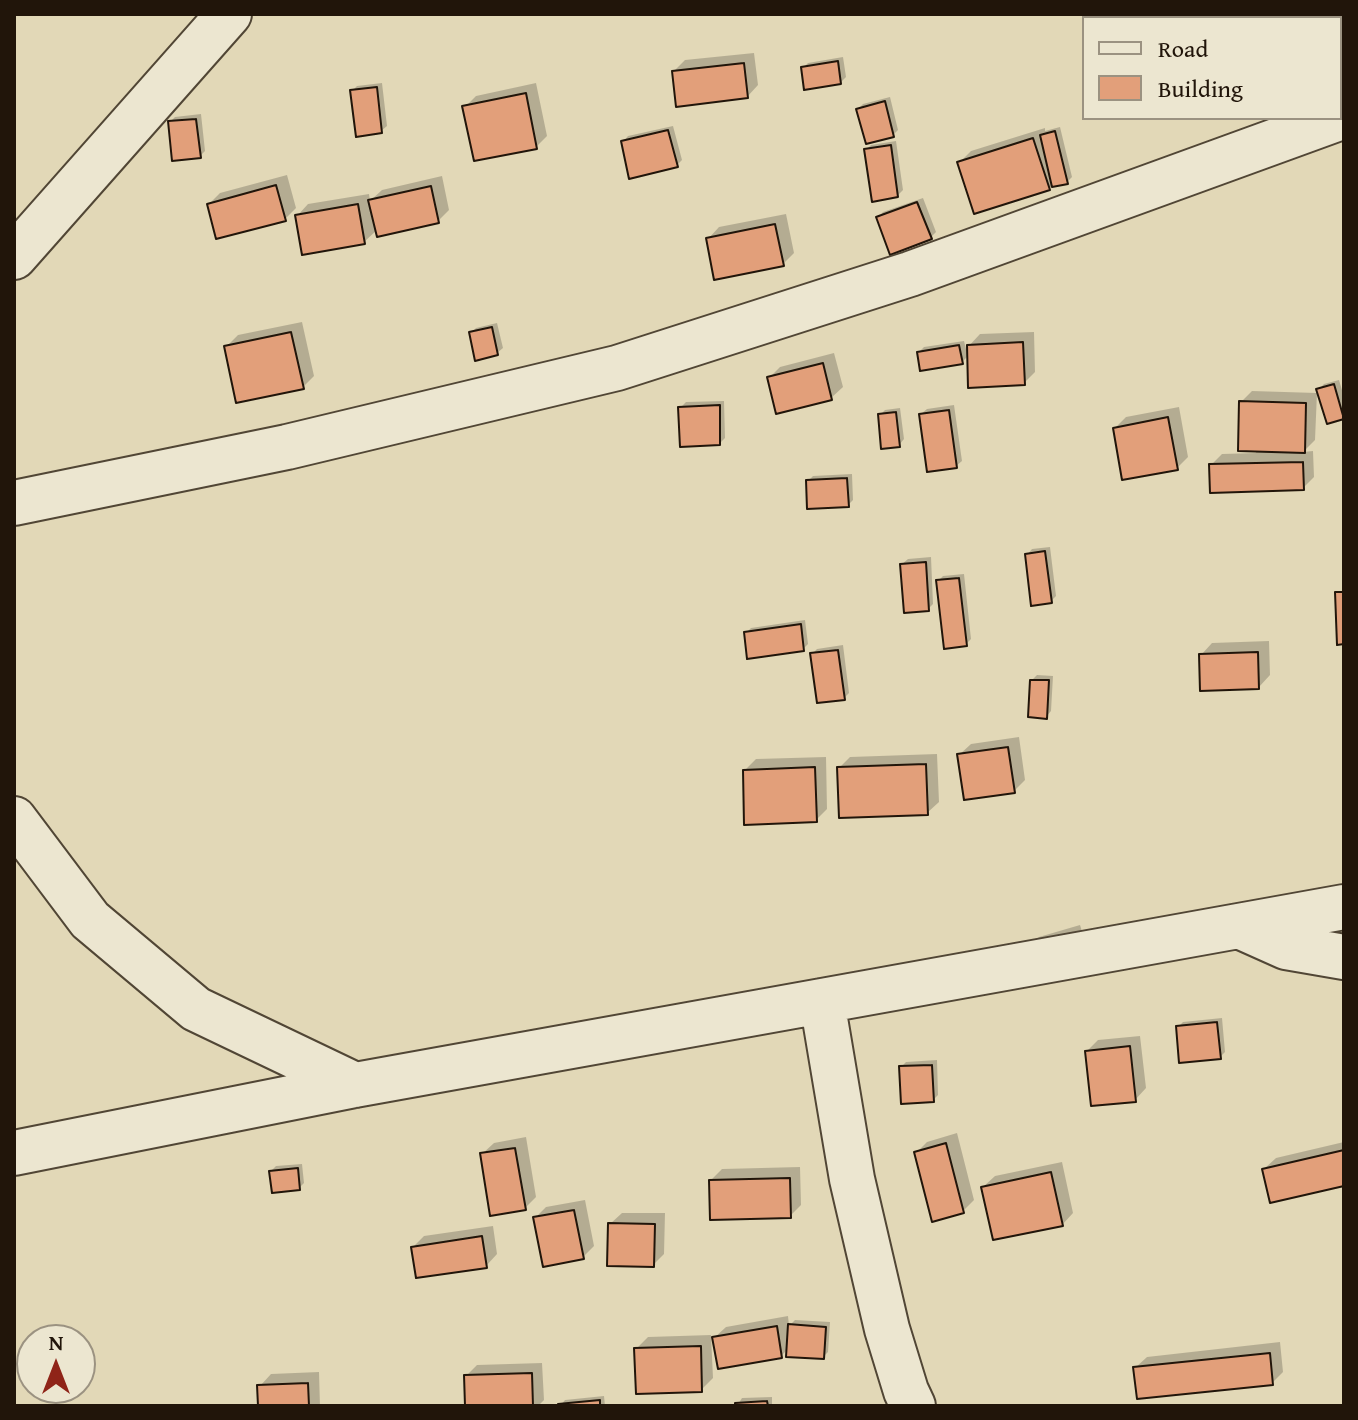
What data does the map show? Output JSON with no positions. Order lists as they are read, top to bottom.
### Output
{
  "legend": ["Road", "Building"],
  "north": "top"
}
